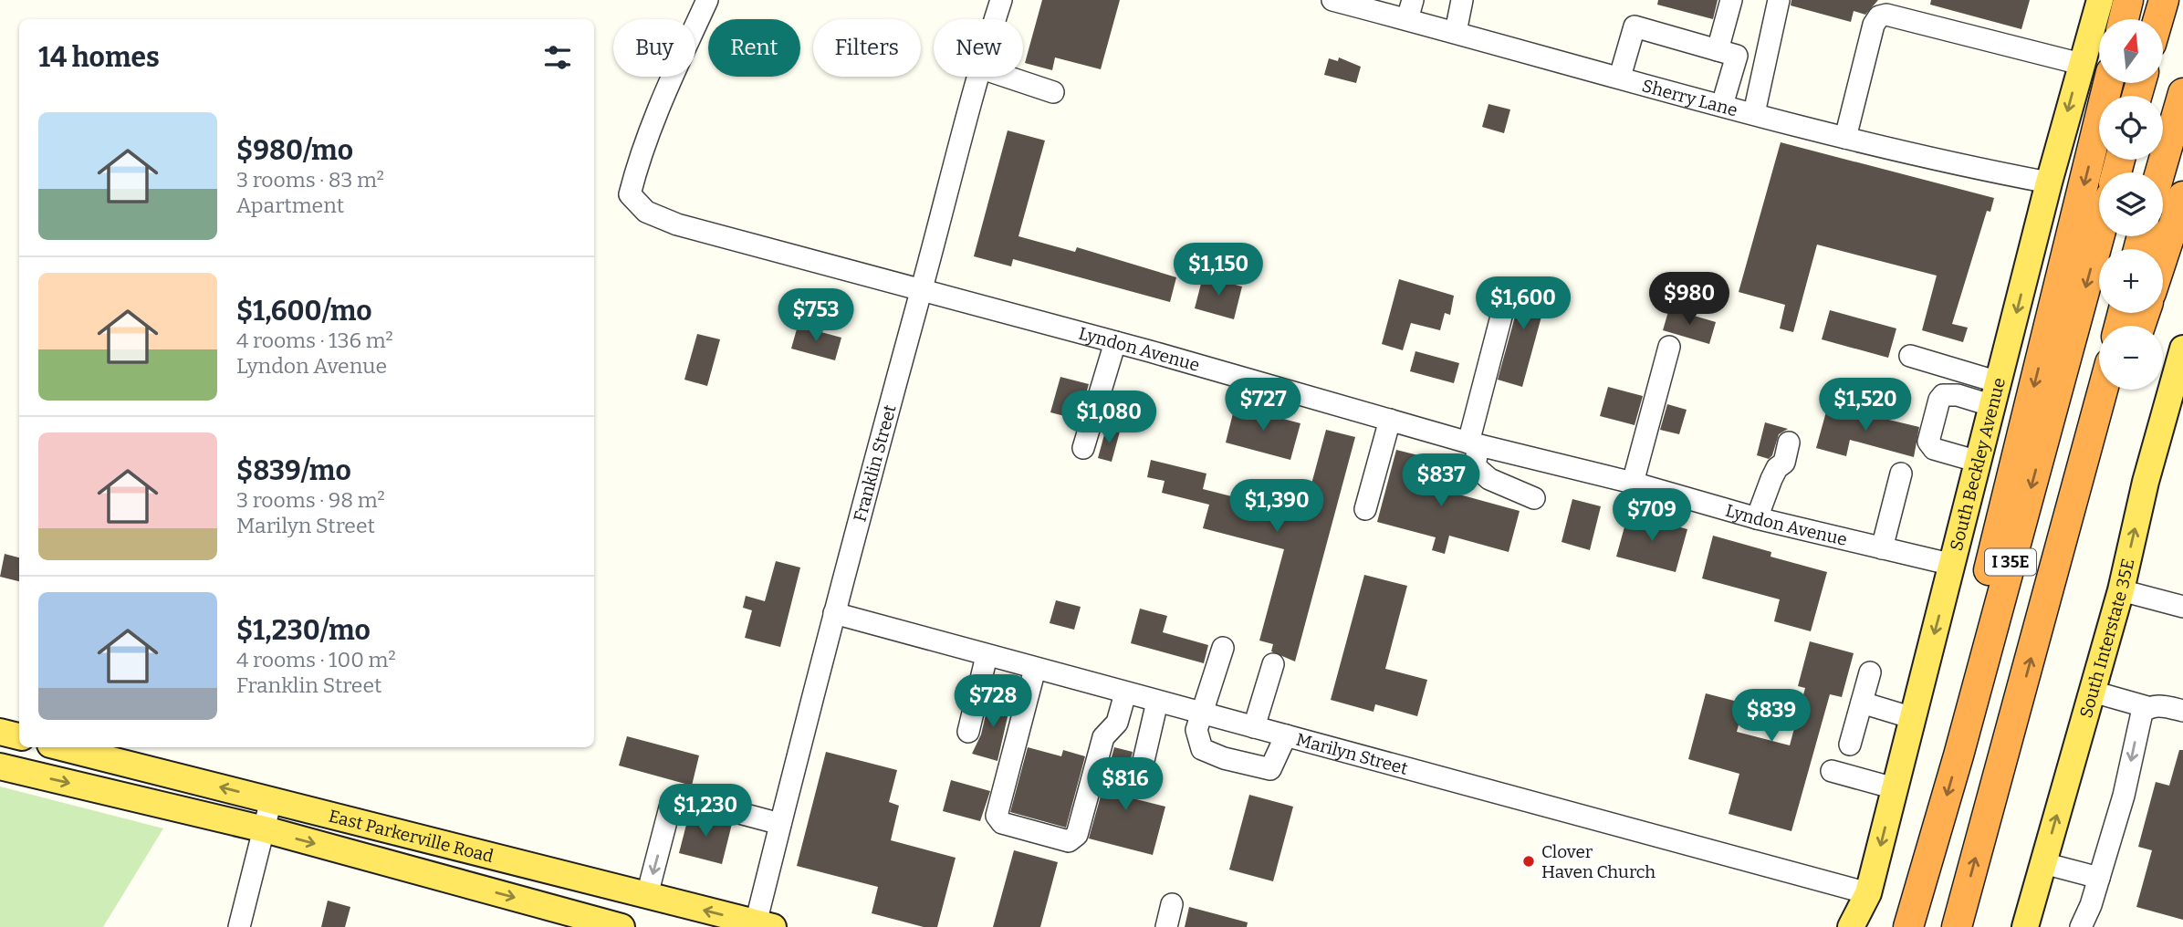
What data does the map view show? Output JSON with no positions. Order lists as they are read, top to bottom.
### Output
{
  "streets": {
    "highway": ["I 35E"],
    "main road": ["South Beckley Avenue", "South Interstate 35E", "East Parkerville Road"],
    "street": [
      "Sherry Lane",
      "Lyndon Avenue",
      "Franklin Street",
      "Marilyn Street"
    ]
  },
  "crossings": [
    ["Sherry Lane", "South Beckley Avenue"],
    ["Lyndon Avenue", "Franklin Street"],
    ["Lyndon Avenue", "South Beckley Avenue"],
    ["Franklin Street", "Marilyn Street"],
    ["Franklin Street", "East Parkerville Road"],
    ["South Beckley Avenue", "Marilyn Street"]
  ],
  "one_way": ["South Beckley Avenue", "South Interstate 35E"],
  "places": ["Clover Haven Church"],
  "north": "top",
  "page": {
    "map_buttons": ["+", "−"],
    "chip": [
      "Buy",
      "Rent",
      "Filters",
      "New"
    ],
    "heading": "14 homes",
    "list": [
      {
        "name": "$980/mo",
        "note": "3 rooms · 83 m² · Apartment"
      },
      {
        "name": "$1,600/mo",
        "note": "4 rooms · 136 m² · Lyndon Avenue"
      },
      {
        "name": "$839/mo",
        "note": "3 rooms · 98 m² · Marilyn Street"
      },
      {
        "name": "$1,230/mo",
        "note": "4 rooms · 100 m² · Franklin Street"
      }
    ],
    "price": [
      "$1,150",
      "$980",
      "$1,600",
      "$753",
      "$727",
      "$1,520",
      "$1,080",
      "$837",
      "$1,390",
      "$709",
      "$728",
      "$839",
      "$816",
      "$1,230"
    ]
  }
}
